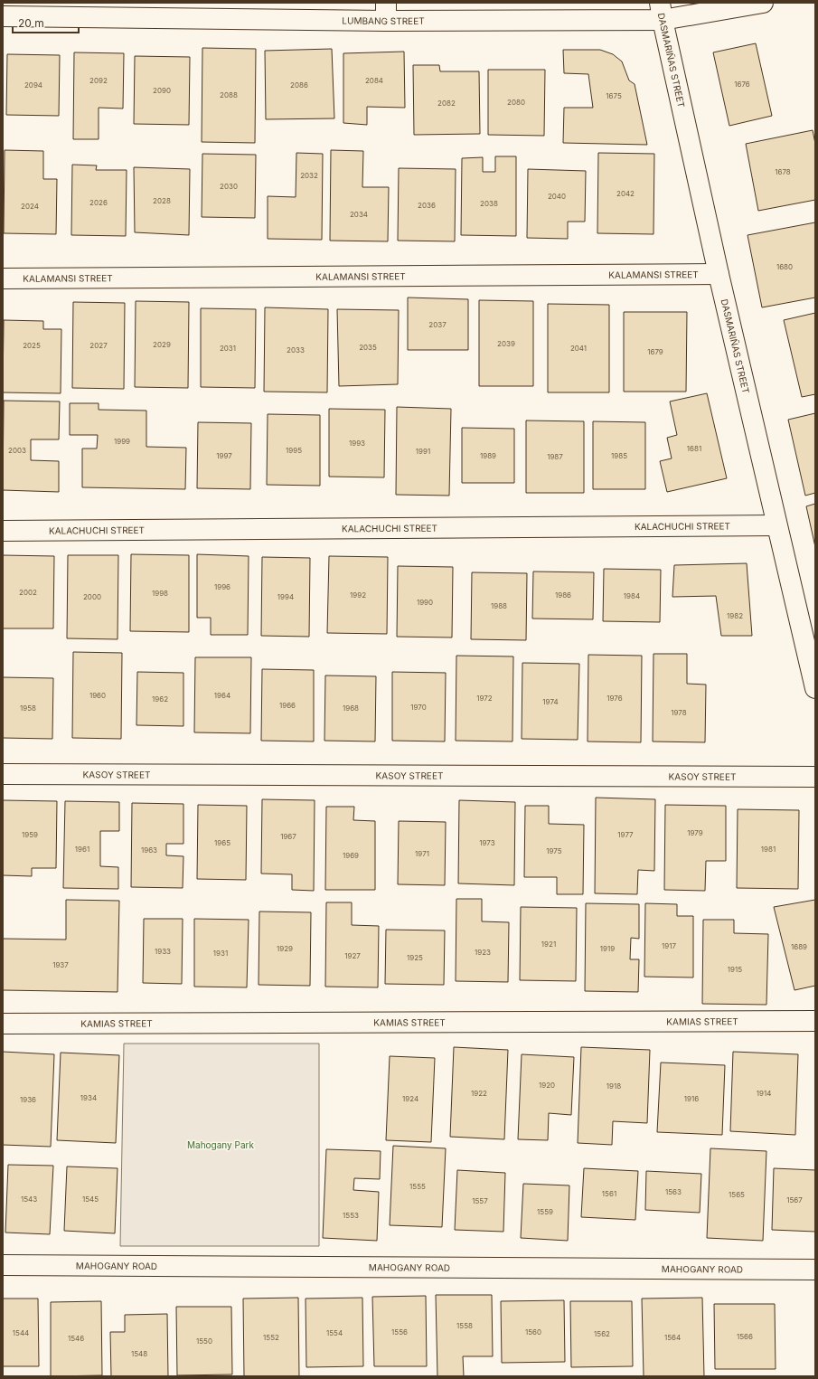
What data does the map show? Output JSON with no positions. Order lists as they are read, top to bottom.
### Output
{
  "streets": {
    "street": [
      "LUMBANG STREET",
      "DASMARIÑAS STREET",
      "KALAMANSI STREET",
      "KALACHUCHI STREET",
      "KASOY STREET",
      "KAMIAS STREET",
      "MAHOGANY ROAD"
    ]
  },
  "crossings": [
    ["LUMBANG STREET", "DASMARIÑAS STREET"],
    ["DASMARIÑAS STREET", "KALAMANSI STREET"],
    ["DASMARIÑAS STREET", "KALACHUCHI STREET"]
  ],
  "parks": ["Mahogany Park"],
  "house_numbers": [
    "2092",
    "2084",
    "1676",
    "2094",
    "2086",
    "2090",
    "2088",
    "1675",
    "2080",
    "2082",
    "1678",
    "2032",
    "2030",
    "2042",
    "2040",
    "2028",
    "2026",
    "2038",
    "2036",
    "2024",
    "2034",
    "1680",
    "2037",
    "2039",
    "2029",
    "2025",
    "2027",
    "2035",
    "2031",
    "2041",
    "2033",
    "1679",
    "1999",
    "1993",
    "1681",
    "2003",
    "1995",
    "1991",
    "1997",
    "1989",
    "1985",
    "1987",
    "1996",
    "2002",
    "1998",
    "1992",
    "1986",
    "1984",
    "2000",
    "1994",
    "1990",
    "1988",
    "1982",
    "1960",
    "1964",
    "1972",
    "1976",
    "1962",
    "1974",
    "1966",
    "1970",
    "1958",
    "1968",
    "1978",
    "1979",
    "1959",
    "1977",
    "1967",
    "1965",
    "1973",
    "1961",
    "1981",
    "1963",
    "1975",
    "1971",
    "1969",
    "1921",
    "1917",
    "1689",
    "1929",
    "1919",
    "1933",
    "1923",
    "1931",
    "1927",
    "1925",
    "1937",
    "1915",
    "1920",
    "1918",
    "1922",
    "1914",
    "1934",
    "1924",
    "1916",
    "1936",
    "1555",
    "1563",
    "1561",
    "1565",
    "1543",
    "1545",
    "1567",
    "1557",
    "1559",
    "1553",
    "1558",
    "1556",
    "1560",
    "1544",
    "1554",
    "1562",
    "1566",
    "1552",
    "1564",
    "1546",
    "1550",
    "1548"
  ],
  "scale_bar": "20 m"
}
